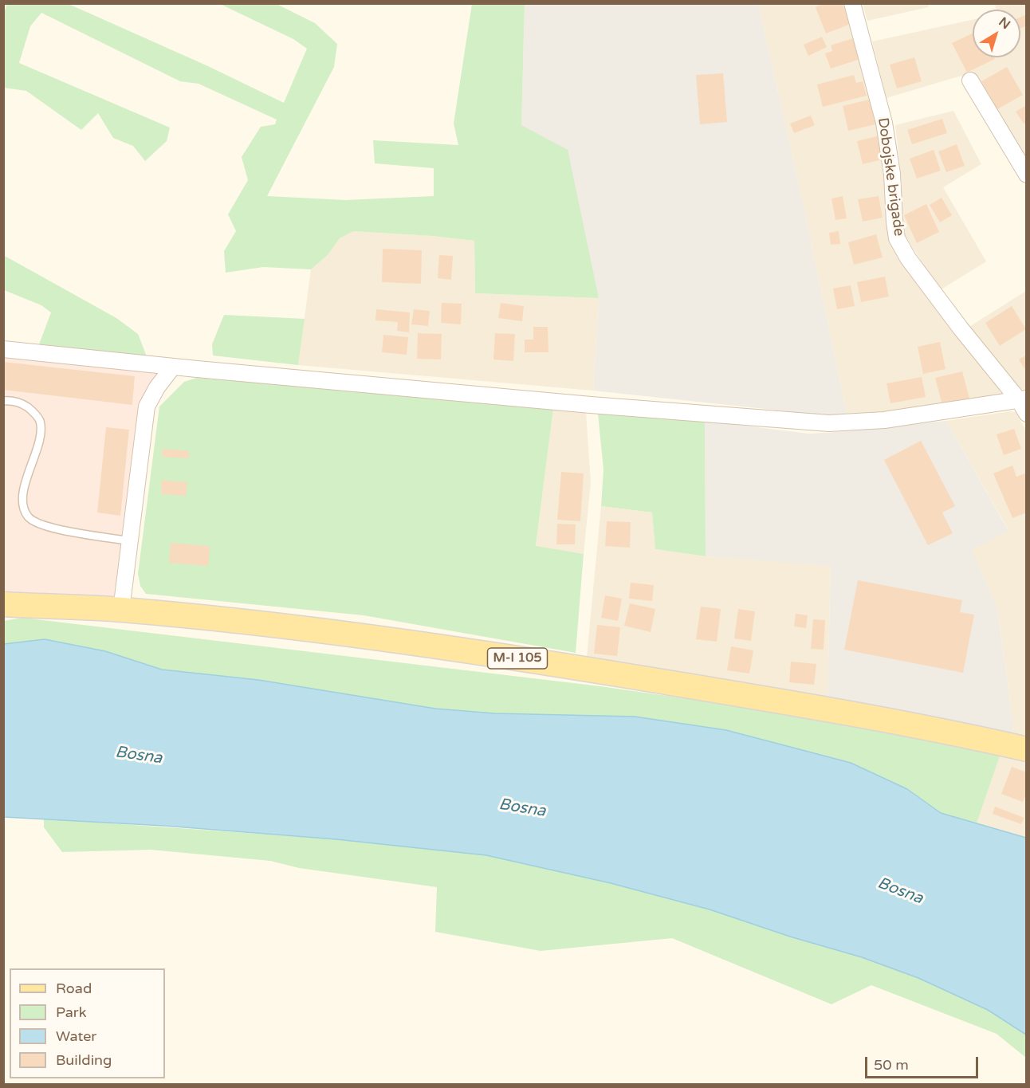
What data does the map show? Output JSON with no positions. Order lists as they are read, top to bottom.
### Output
{
  "streets": {
    "main road": ["M-I 105"],
    "street": ["Dobojske brigade"]
  },
  "water": ["Bosna"],
  "legend": [
    "Road",
    "Park",
    "Water",
    "Building"
  ],
  "scale_bar": "50 m",
  "north": "top right"
}
